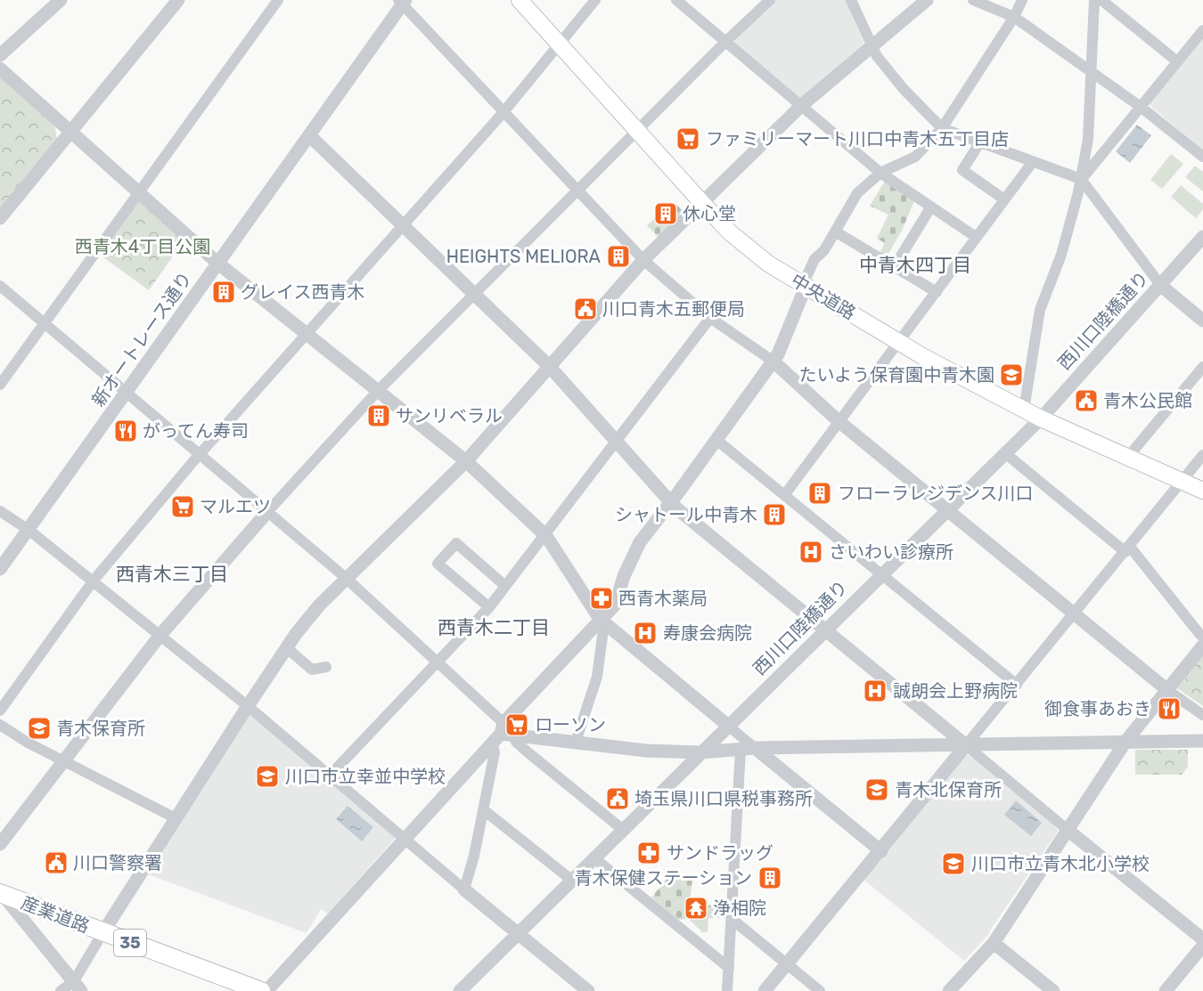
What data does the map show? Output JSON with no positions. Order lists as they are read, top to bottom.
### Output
{
  "streets": {
    "main road": ["中央道路", "産業道路", "35"],
    "street": ["西川口陸橋通り", "新オートレース通り"]
  },
  "crossings": [
    ["中央道路", "西川口陸橋通り"]
  ],
  "districts": ["中青木四丁目", "西青木三丁目", "西青木二丁目"],
  "parks": ["西青木4丁目公園"],
  "places": {
    "supermarket": ["ファミリーマート川口中青木五丁目店", "マルエツ", "ローソン"],
    "building": [
      "休心堂",
      "HEIGHTS MELIORA",
      "グレイス西青木",
      "サンリベラル",
      "フローラレジデンス川口",
      "シャトール中青木",
      "青木保健ステーション"
    ],
    "public building": [
      "川口青木五郵便局",
      "青木公民館",
      "埼玉県川口県税事務所",
      "川口警察署"
    ],
    "school or university": [
      "たいよう保育園中青木園",
      "青木保育所",
      "川口市立幸並中学校",
      "青木北保育所",
      "川口市立青木北小学校"
    ],
    "restaurant": ["がってん寿司", "御食事あおき"],
    "hospital": ["さいわい診療所", "寿康会病院", "誠朗会上野病院"],
    "pharmacy": ["西青木薬局", "サンドラッグ"],
    "temple": ["浄相院"]
  }
}
